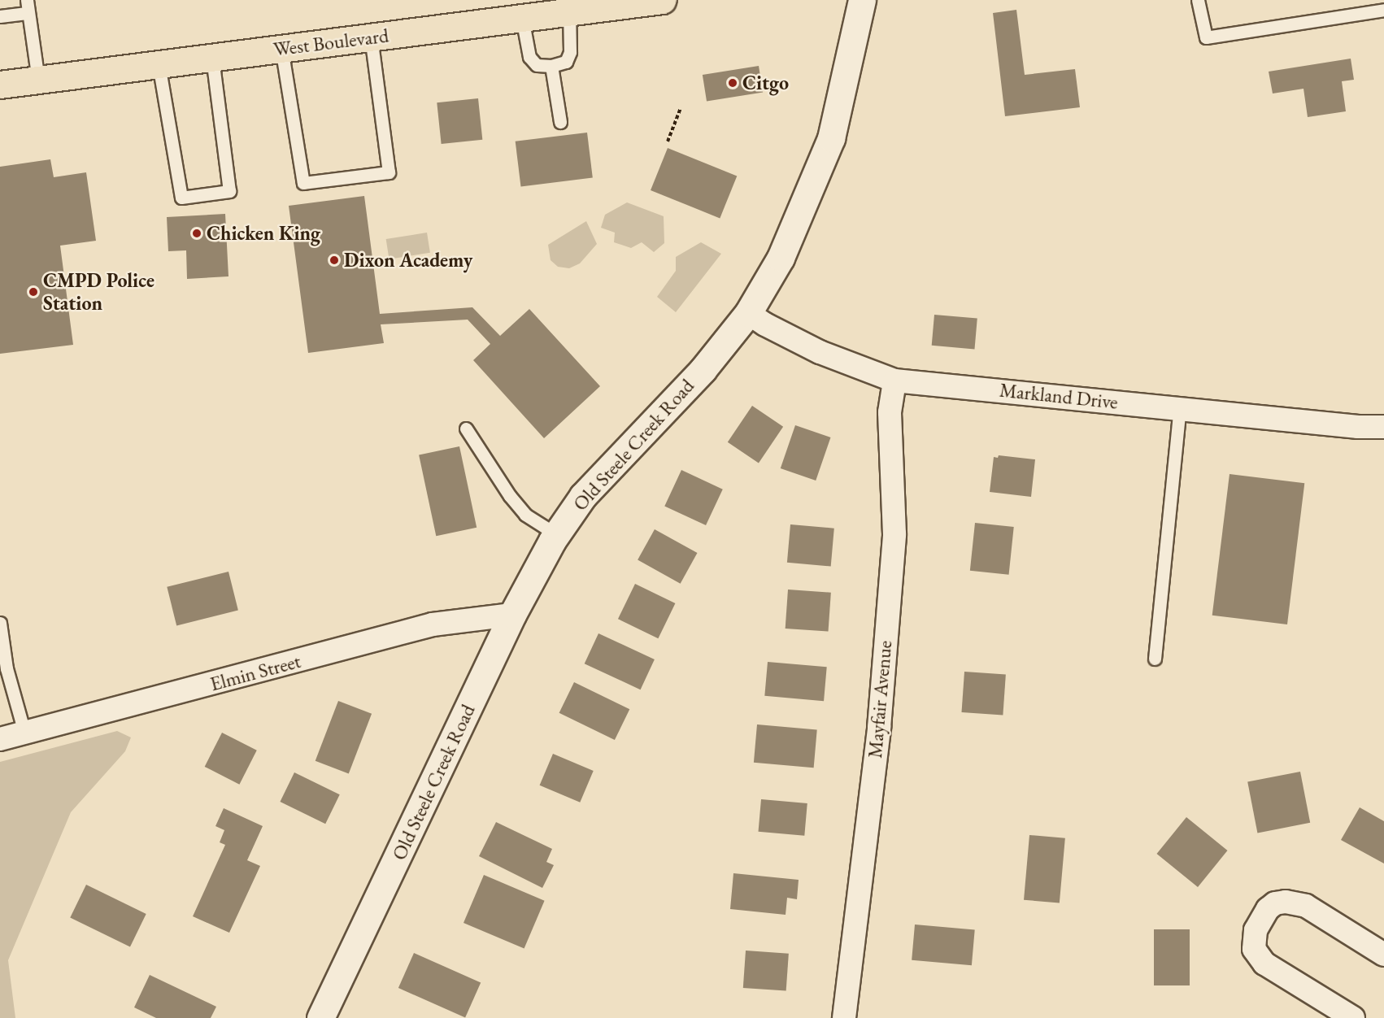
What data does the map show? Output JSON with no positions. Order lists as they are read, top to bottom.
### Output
{
  "streets": {
    "main road": ["West Boulevard", "Old Steele Creek Road"],
    "street": ["Markland Drive", "Elmin Street", "Mayfair Avenue"]
  },
  "crossings": [
    ["Markland Drive", "Old Steele Creek Road"],
    ["Markland Drive", "Mayfair Avenue"],
    ["Old Steele Creek Road", "Elmin Street"]
  ],
  "places": [
    "Citgo",
    "Chicken King",
    "Dixon Academy",
    "CMPD Police Station"
  ]
}
